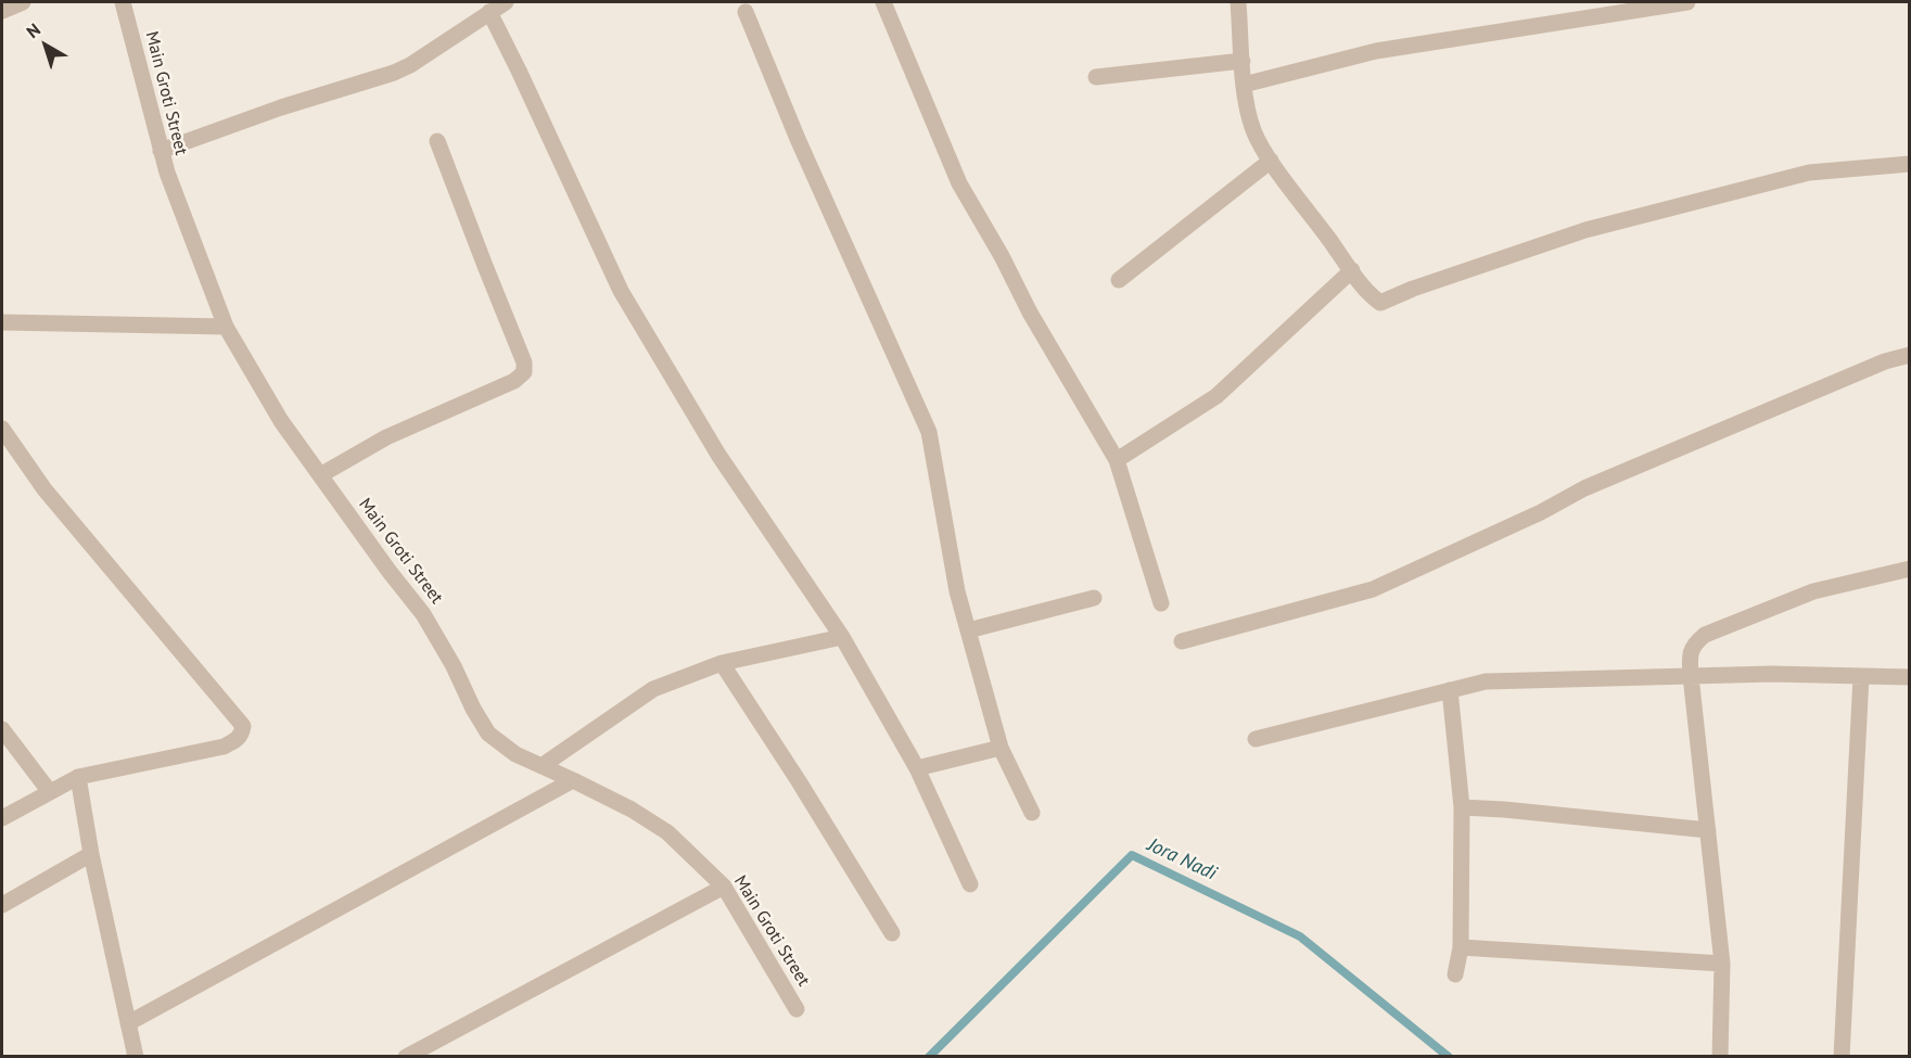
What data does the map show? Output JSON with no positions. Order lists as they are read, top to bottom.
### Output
{
  "streets": {
    "street": ["Main Groti Street"]
  },
  "water": ["Jora Nadi"],
  "north": "top left"
}
